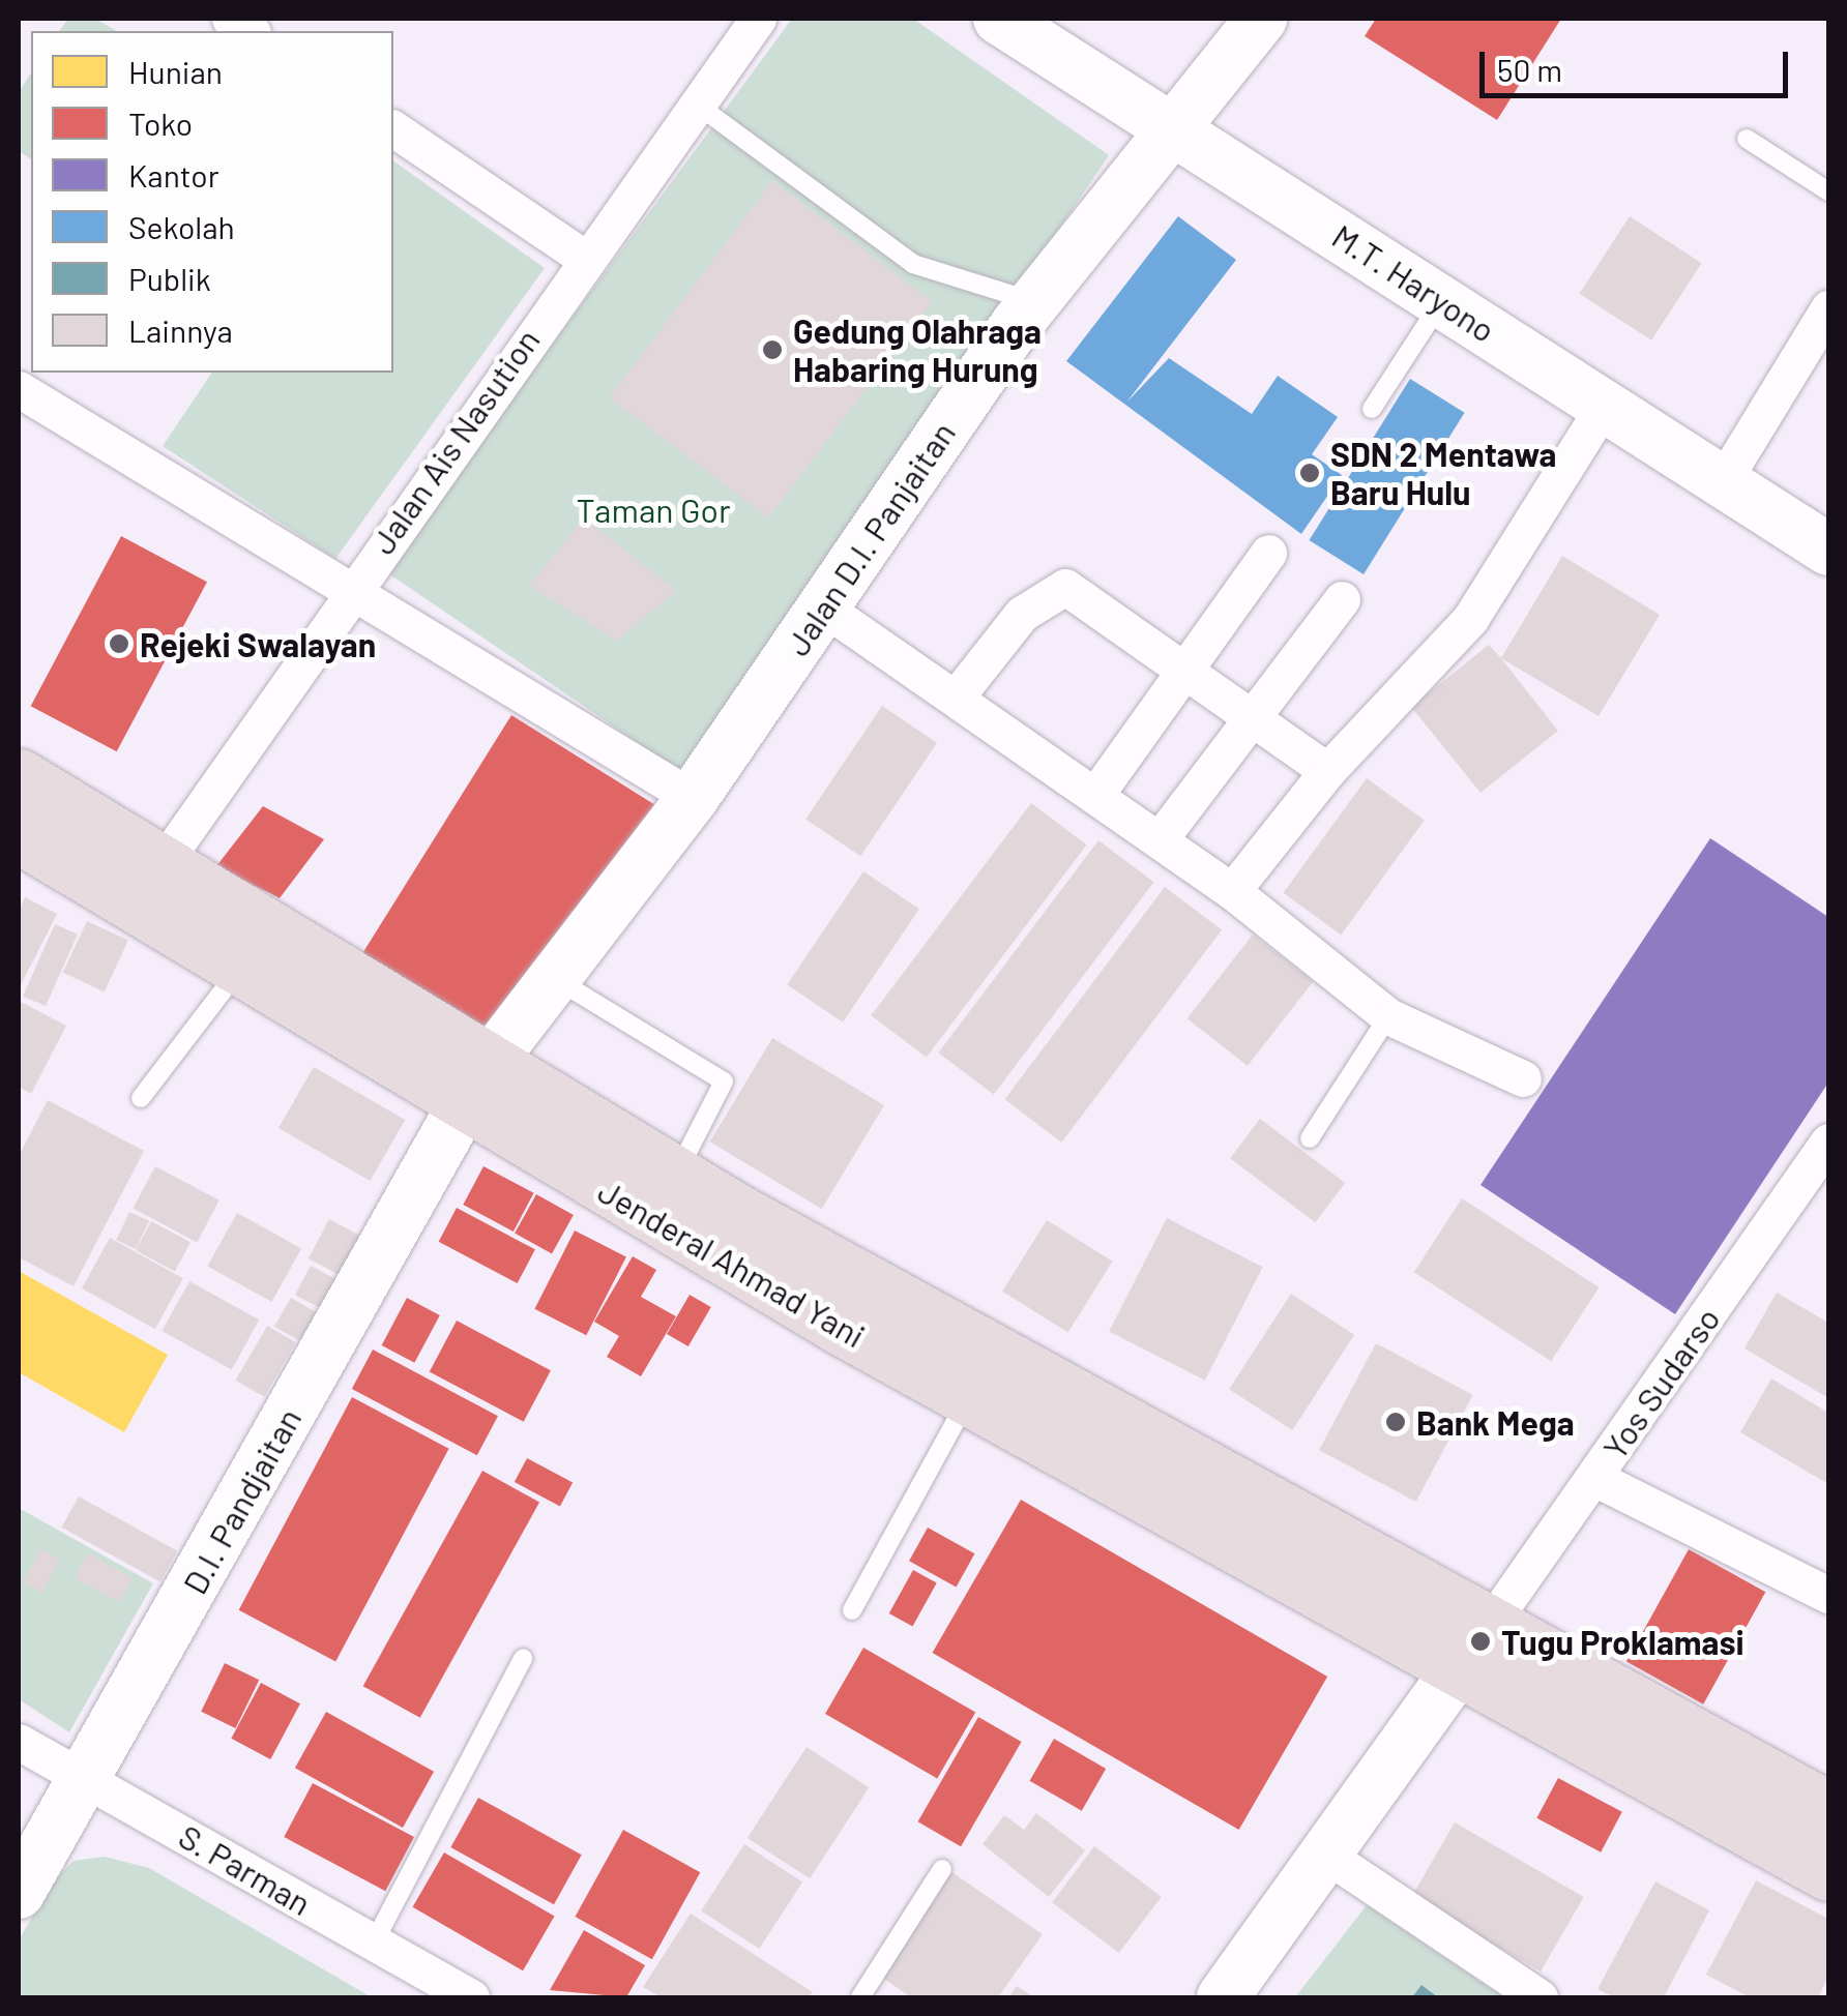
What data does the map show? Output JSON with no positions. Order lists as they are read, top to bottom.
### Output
{
  "streets": {
    "highway": ["Jenderal Ahmad Yani"],
    "street": [
      "M.T. Haryono",
      "Jalan Ais Nasution",
      "Jalan D.I. Panjaitan",
      "Yos Sudarso",
      "D.I. Pandjaitan",
      "S. Parman"
    ]
  },
  "crossings": [
    ["M.T. Haryono", "Jalan D.I. Panjaitan"],
    ["Jalan Ais Nasution", "Jenderal Ahmad Yani"],
    ["Jalan D.I. Panjaitan", "Jenderal Ahmad Yani"],
    ["Jalan D.I. Panjaitan", "D.I. Pandjaitan"],
    ["Jenderal Ahmad Yani", "Yos Sudarso"],
    ["Jenderal Ahmad Yani", "D.I. Pandjaitan"],
    ["D.I. Pandjaitan", "S. Parman"]
  ],
  "parks": ["Taman Gor"],
  "places": [
    "Gedung Olahraga Habaring Hurung",
    "SDN 2 Mentawa Baru Hulu",
    "Rejeki Swalayan",
    "Bank Mega",
    "Tugu Proklamasi"
  ],
  "legend": [
    "Hunian",
    "Toko",
    "Kantor",
    "Sekolah",
    "Publik",
    "Lainnya"
  ],
  "scale_bar": "50 m"
}
